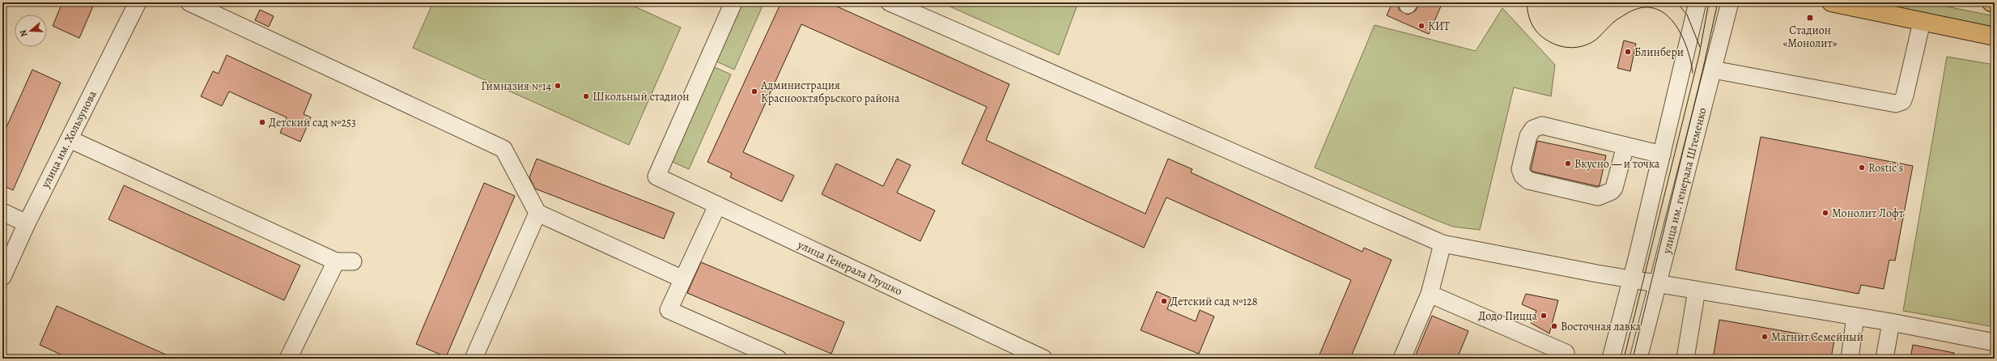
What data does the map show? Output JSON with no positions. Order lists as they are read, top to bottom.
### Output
{
  "streets": {
    "street": ["улица им. Хользунова", "улица им. генерала Штеменко", "улица Генерала Глушко"]
  },
  "places": {
    "transit": ["Стадион «Монолит»"],
    "other": [
      "КИТ",
      "Блинбери",
      "Гимназия №14",
      "Администрация Краснооктябрьского района",
      "Школьный стадион",
      "Детский сад №253",
      "Вкусно — и точка",
      "Rostic's",
      "Монолит Лофт",
      "Детский сад №128",
      "Додо Пицца",
      "Восточная лавка",
      "Магнит Семейный"
    ]
  },
  "north": "left"
}
